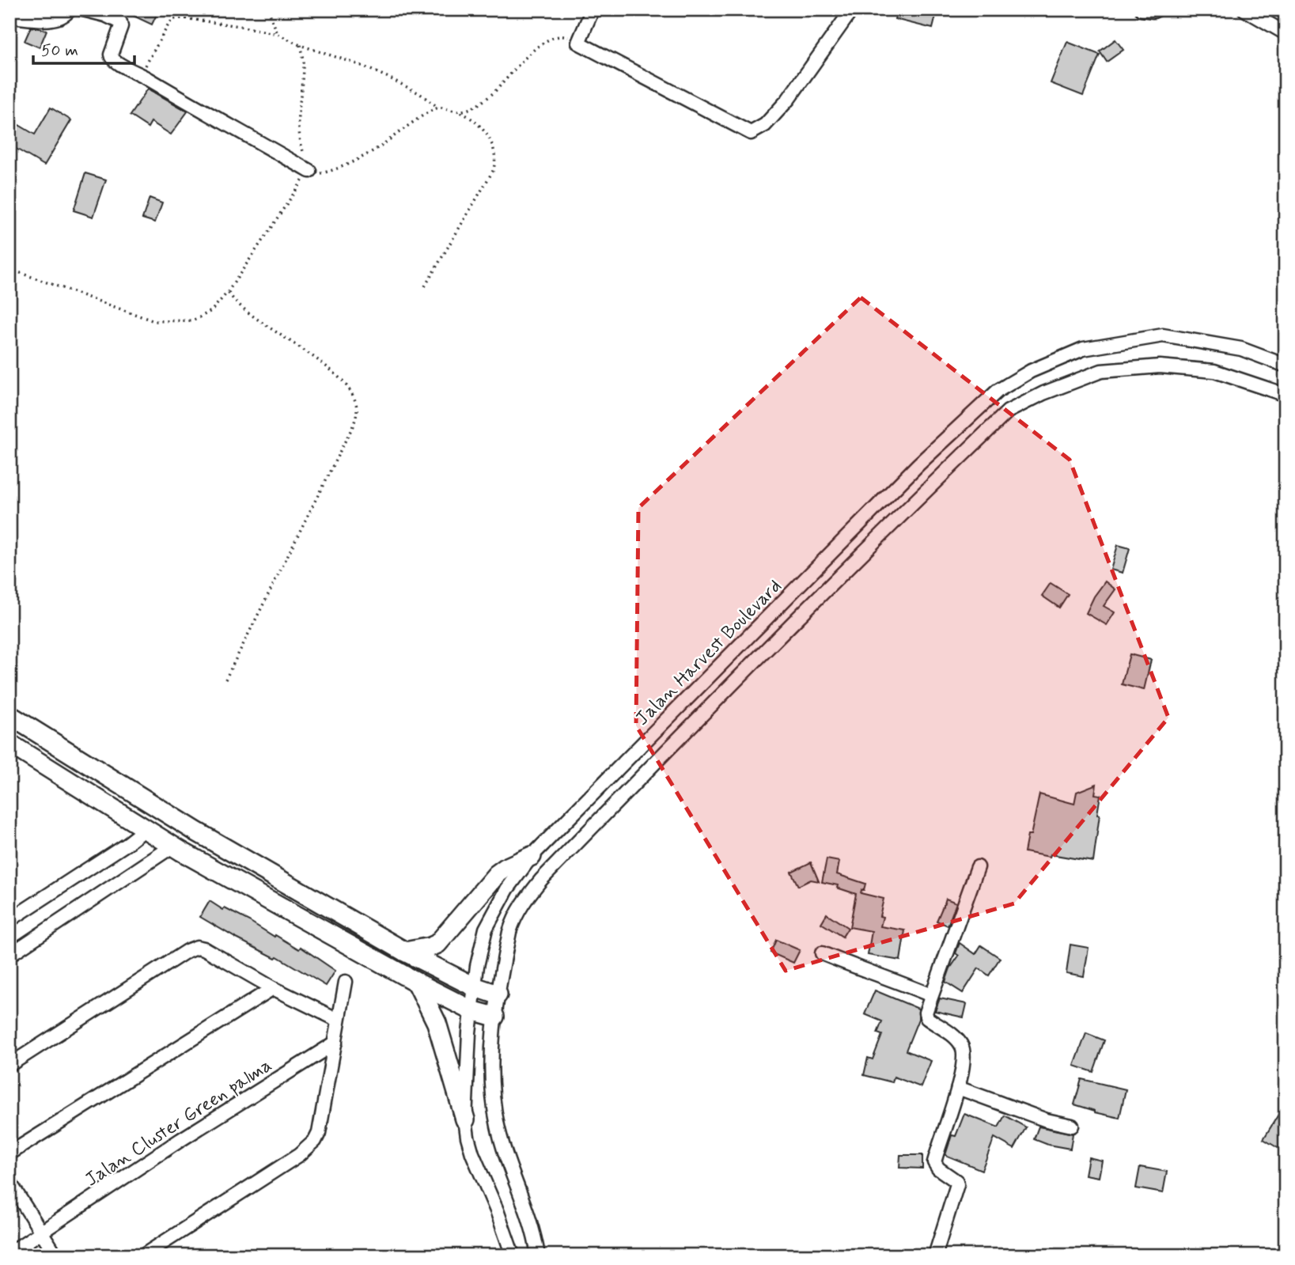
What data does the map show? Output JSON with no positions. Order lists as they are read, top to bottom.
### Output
{
  "streets": {
    "street": ["Jalan Harvest Boulevard", "Jalan Cluster Green palma"]
  },
  "scale_bar": "50 m"
}
